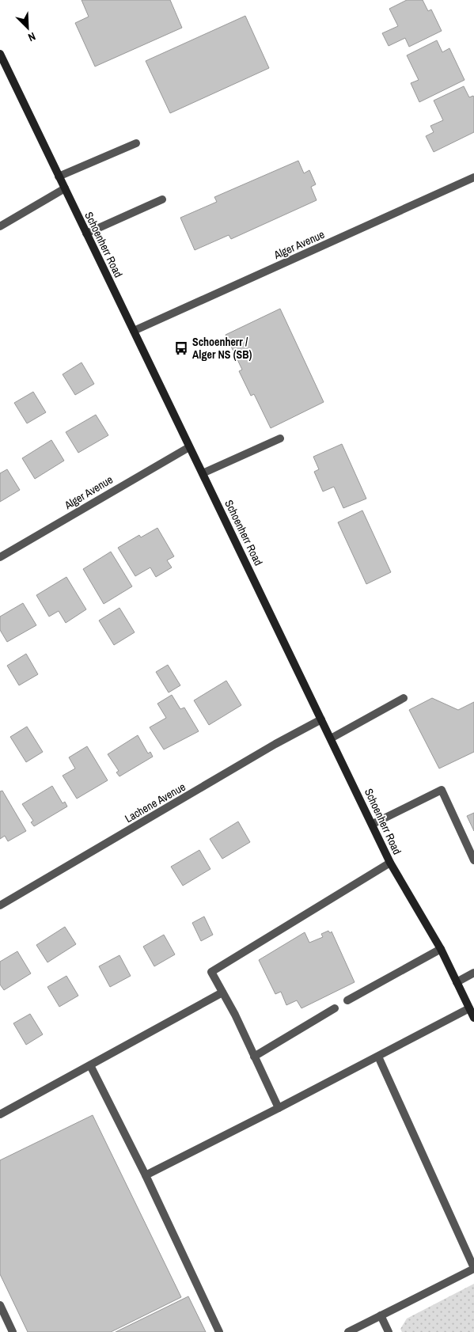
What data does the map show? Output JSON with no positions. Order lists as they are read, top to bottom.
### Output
{
  "streets": {
    "main road": ["Schoenherr Road"],
    "street": ["Alger Avenue", "Lachene Avenue"]
  },
  "crossings": [
    ["Schoenherr Road", "Alger Avenue"],
    ["Schoenherr Road", "Lachene Avenue"]
  ],
  "places": {
    "bus stop": ["Schoenherr / Alger NS (SB)"]
  },
  "north": "bottom right"
}
